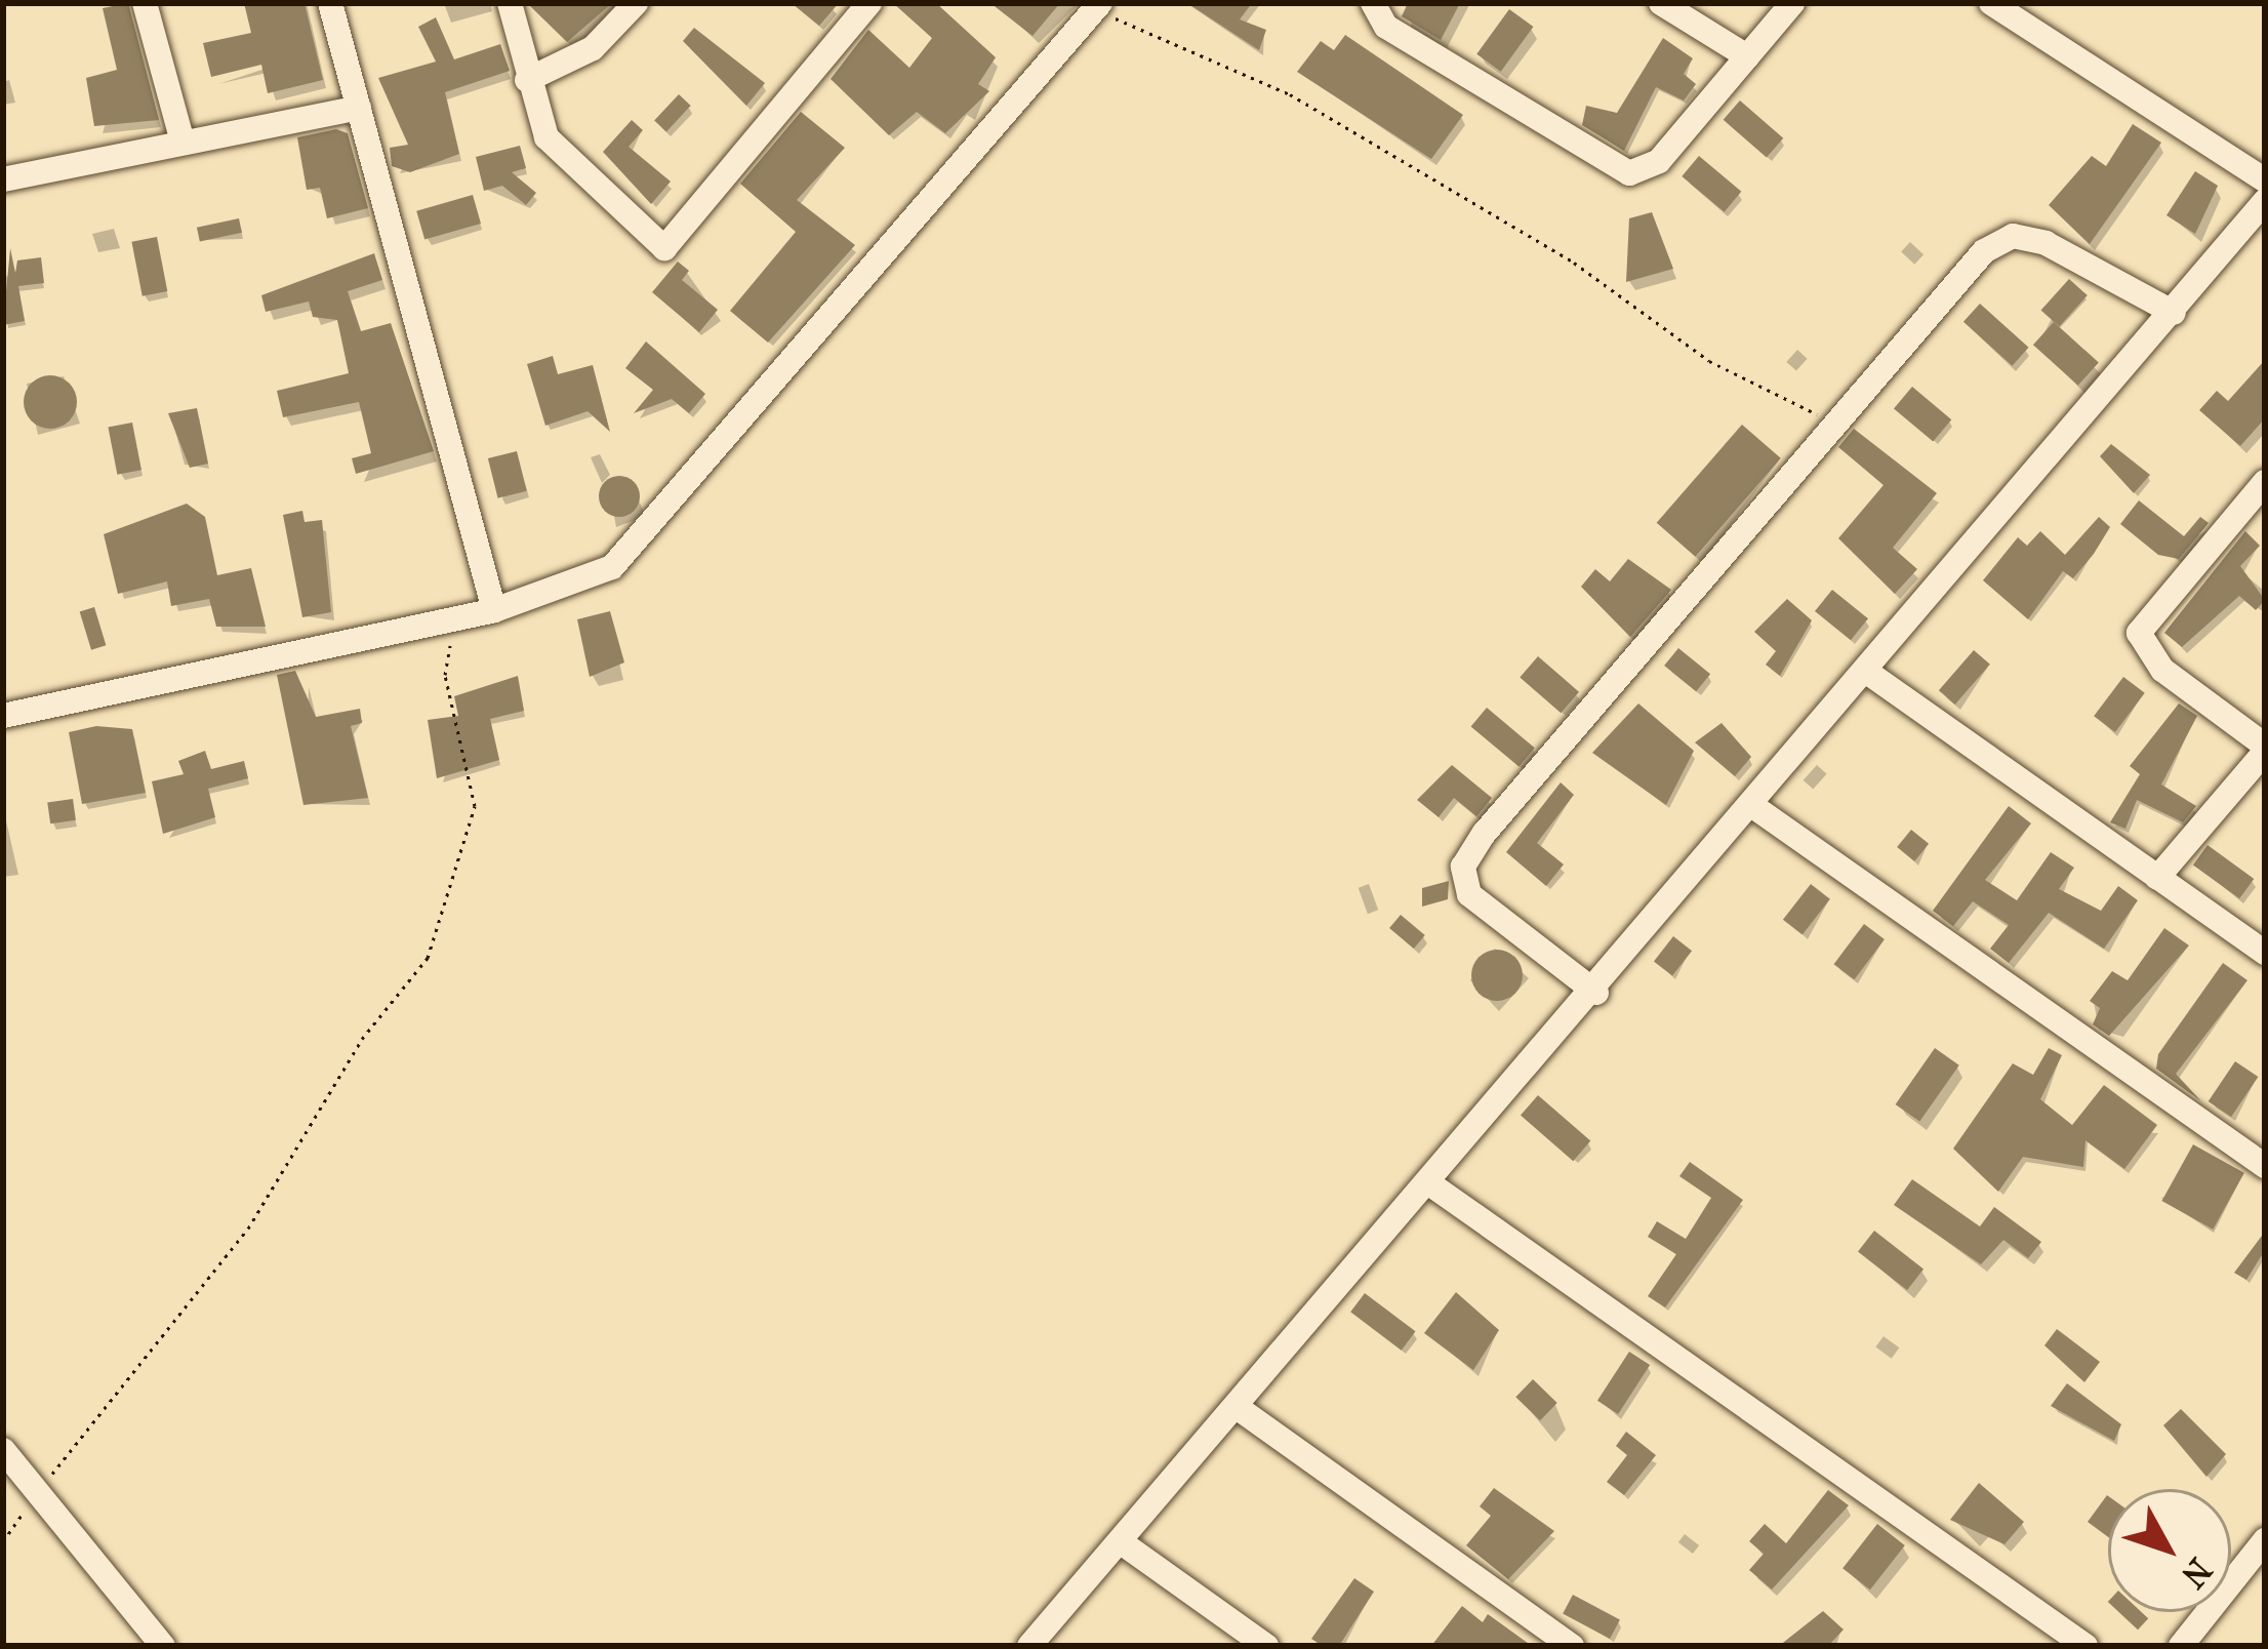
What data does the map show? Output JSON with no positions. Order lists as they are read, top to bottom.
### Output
{
  "north": "bottom right"
}
